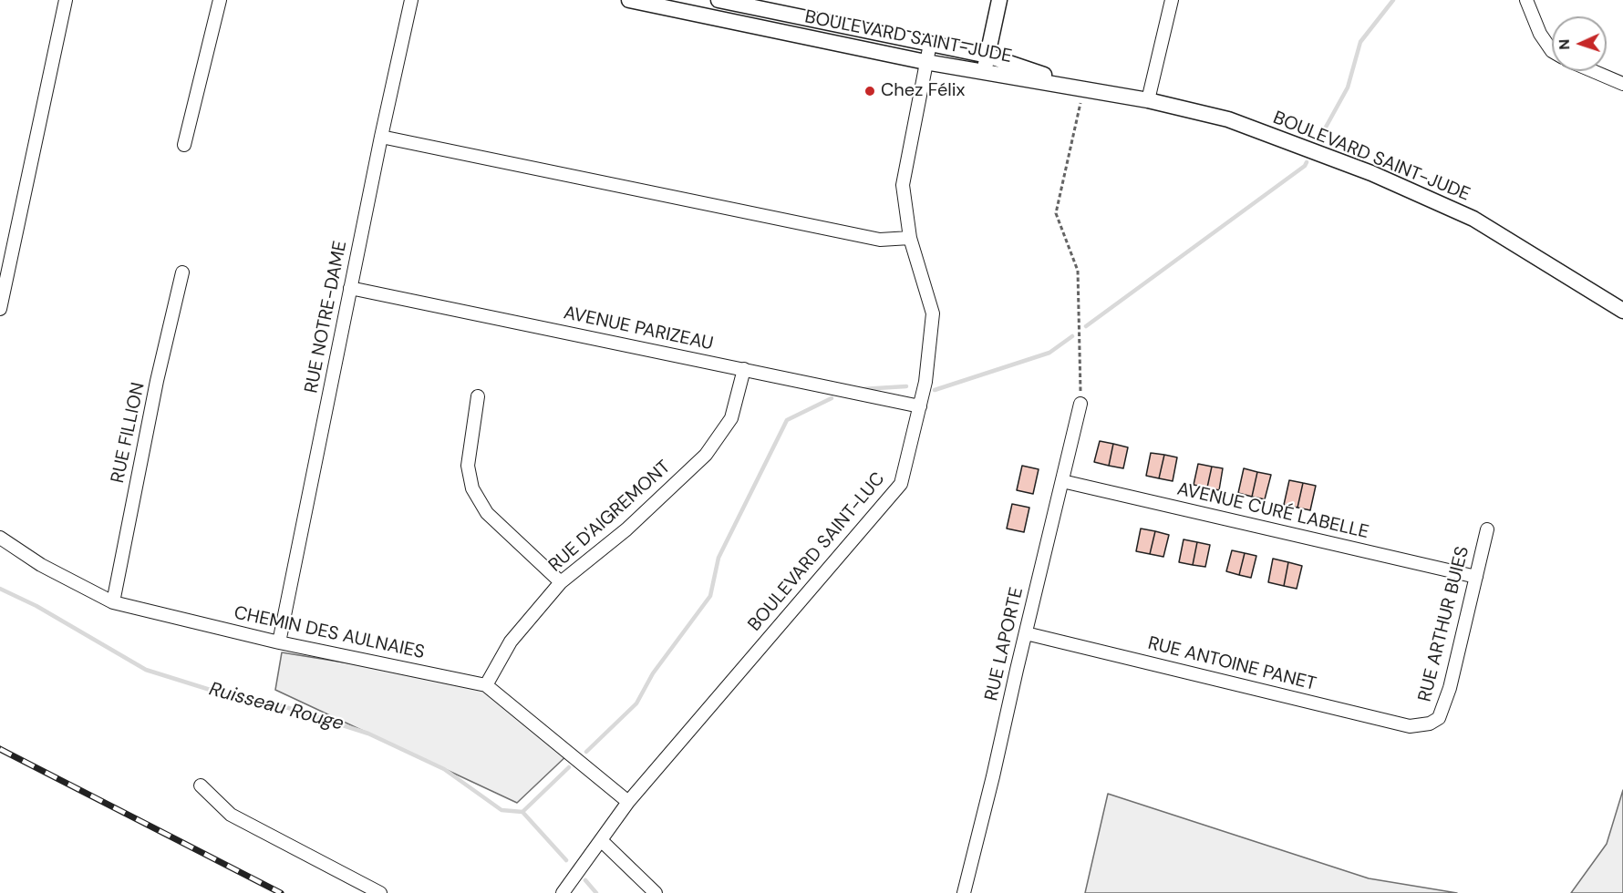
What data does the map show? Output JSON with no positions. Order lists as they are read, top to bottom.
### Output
{
  "streets": {
    "street": [
      "BOULEVARD SAINT-JUDE",
      "RUE NOTRE-DAME",
      "AVENUE PARIZEAU",
      "RUE FILLION",
      "AVENUE CURÉ LABELLE",
      "RUE D'AIGREMONT",
      "BOULEVARD SAINT-LUC",
      "RUE ARTHUR BUIES",
      "CHEMIN DES AULNAIES",
      "RUE LAPORTE",
      "RUE ANTOINE PANET"
    ]
  },
  "crossings": [
    ["BOULEVARD SAINT-JUDE", "BOULEVARD SAINT-LUC"],
    ["RUE NOTRE-DAME", "AVENUE PARIZEAU"],
    ["RUE NOTRE-DAME", "CHEMIN DES AULNAIES"],
    ["AVENUE PARIZEAU", "RUE D'AIGREMONT"],
    ["AVENUE PARIZEAU", "BOULEVARD SAINT-LUC"],
    ["RUE FILLION", "CHEMIN DES AULNAIES"],
    ["AVENUE CURÉ LABELLE", "RUE ARTHUR BUIES"],
    ["AVENUE CURÉ LABELLE", "RUE LAPORTE"],
    ["RUE D'AIGREMONT", "CHEMIN DES AULNAIES"],
    ["BOULEVARD SAINT-LUC", "CHEMIN DES AULNAIES"],
    ["RUE ARTHUR BUIES", "RUE ANTOINE PANET"],
    ["RUE LAPORTE", "RUE ANTOINE PANET"]
  ],
  "water": ["Ruisseau Rouge"],
  "places": ["Chez Félix"],
  "north": "left"
}
